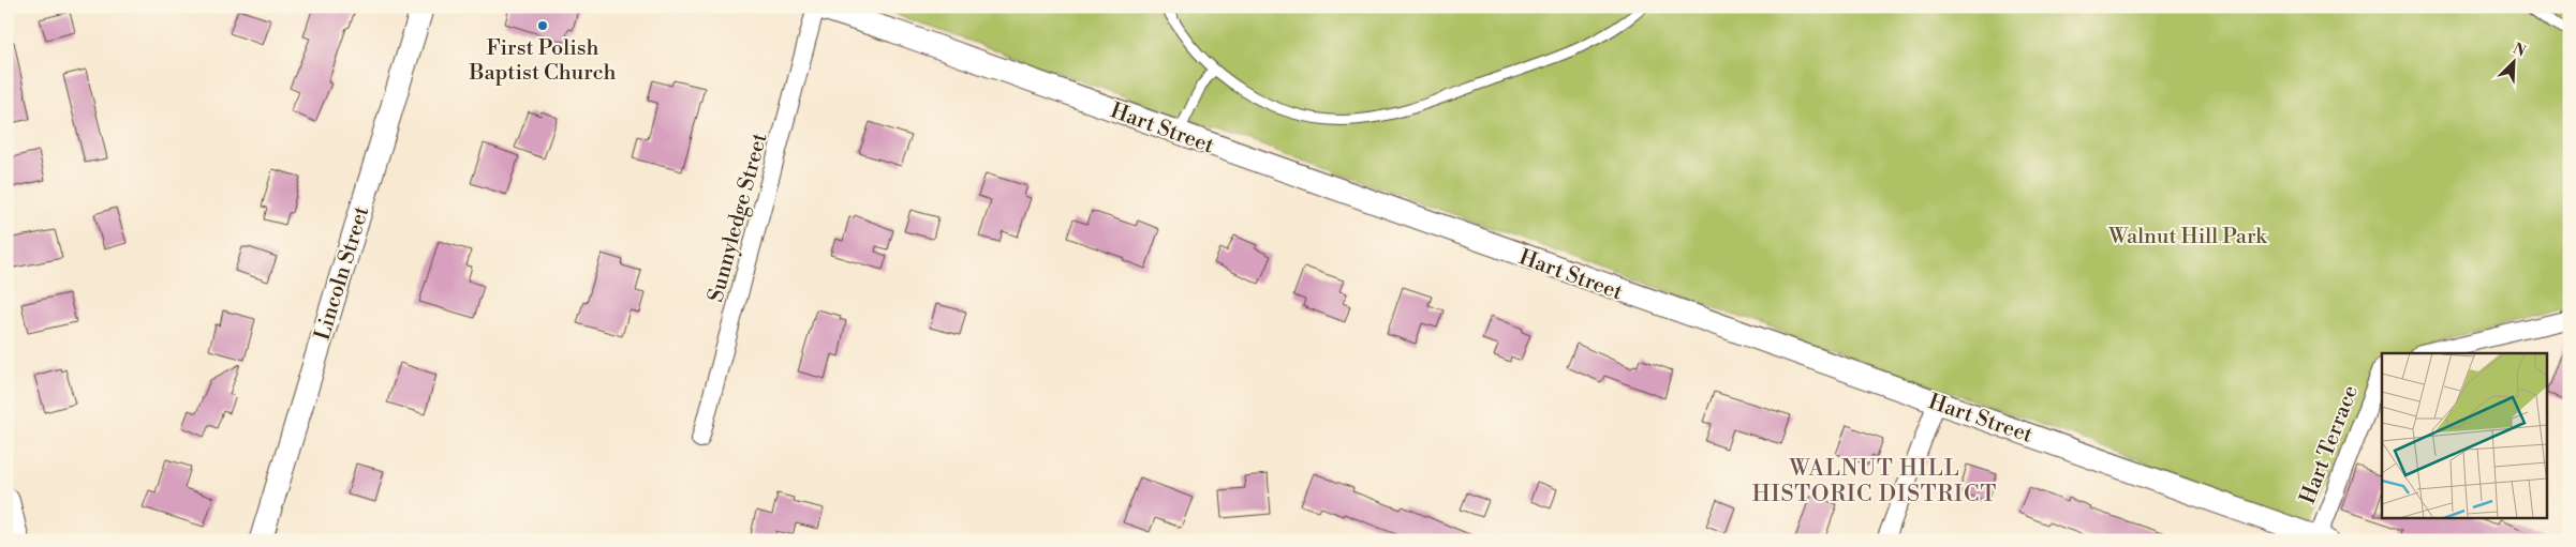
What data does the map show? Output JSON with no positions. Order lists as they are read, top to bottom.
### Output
{
  "streets": {
    "street": [
      "Hart Street",
      "Sunnyledge Street",
      "Lincoln Street",
      "Hart Terrace"
    ]
  },
  "crossings": [
    ["Hart Street", "Sunnyledge Street"],
    ["Hart Street", "Hart Terrace"]
  ],
  "districts": ["WALNUT HILL HISTORIC DISTRICT"],
  "parks": ["Walnut Hill Park"],
  "places": ["First Polish Baptist Church"],
  "north": "top right"
}
